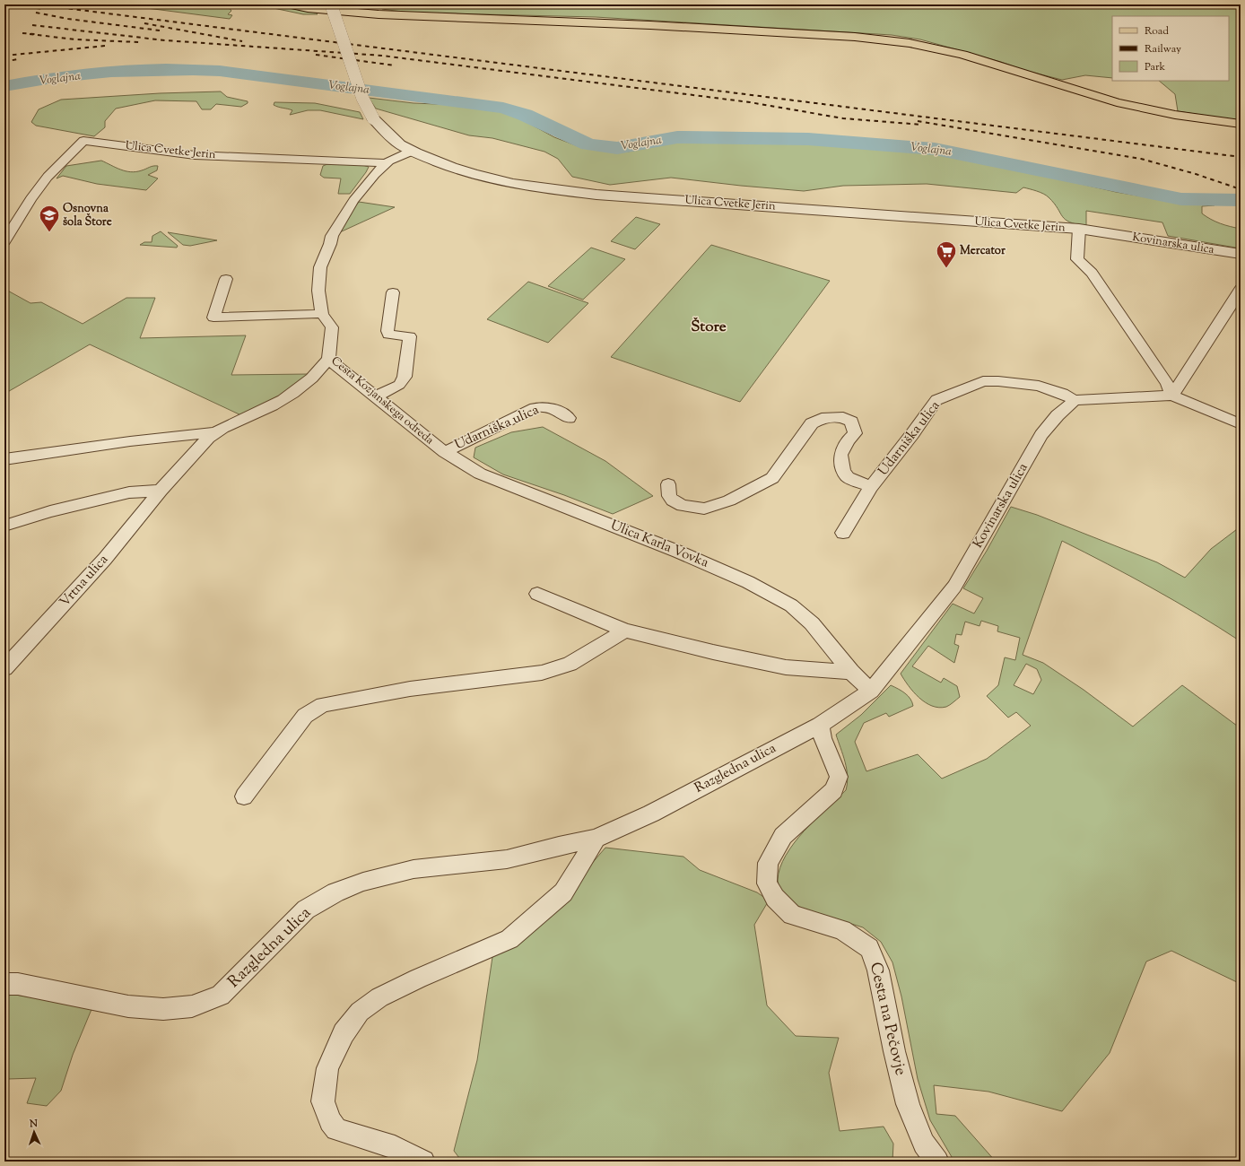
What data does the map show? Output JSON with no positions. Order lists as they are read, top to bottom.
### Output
{
  "streets": {
    "street": [
      "Ulica Cvetke Jerin",
      "Kovinarska ulica",
      "Cesta Kozjanskega odreda",
      "Udarniška ulica",
      "Ulica Karla Vovka",
      "Vrtna ulica",
      "Razgledna ulica",
      "Cesta na Pečovje"
    ]
  },
  "crossings": [
    ["Ulica Cvetke Jerin", "Kovinarska ulica"],
    ["Ulica Cvetke Jerin", "Cesta Kozjanskega odreda"],
    ["Kovinarska ulica", "Udarniška ulica"],
    ["Kovinarska ulica", "Ulica Karla Vovka"],
    ["Kovinarska ulica", "Razgledna ulica"],
    ["Cesta Kozjanskega odreda", "Udarniška ulica"],
    ["Cesta Kozjanskega odreda", "Ulica Karla Vovka"],
    ["Cesta Kozjanskega odreda", "Vrtna ulica"],
    ["Udarniška ulica", "Ulica Karla Vovka"],
    ["Ulica Karla Vovka", "Razgledna ulica"],
    ["Razgledna ulica", "Cesta na Pečovje"]
  ],
  "districts": ["Štore"],
  "water": ["Voglajna"],
  "places": {
    "school or university": ["Osnovna šola Štore"],
    "supermarket": ["Mercator"]
  },
  "legend": ["Road", "Railway", "Park"],
  "north": "top"
}
